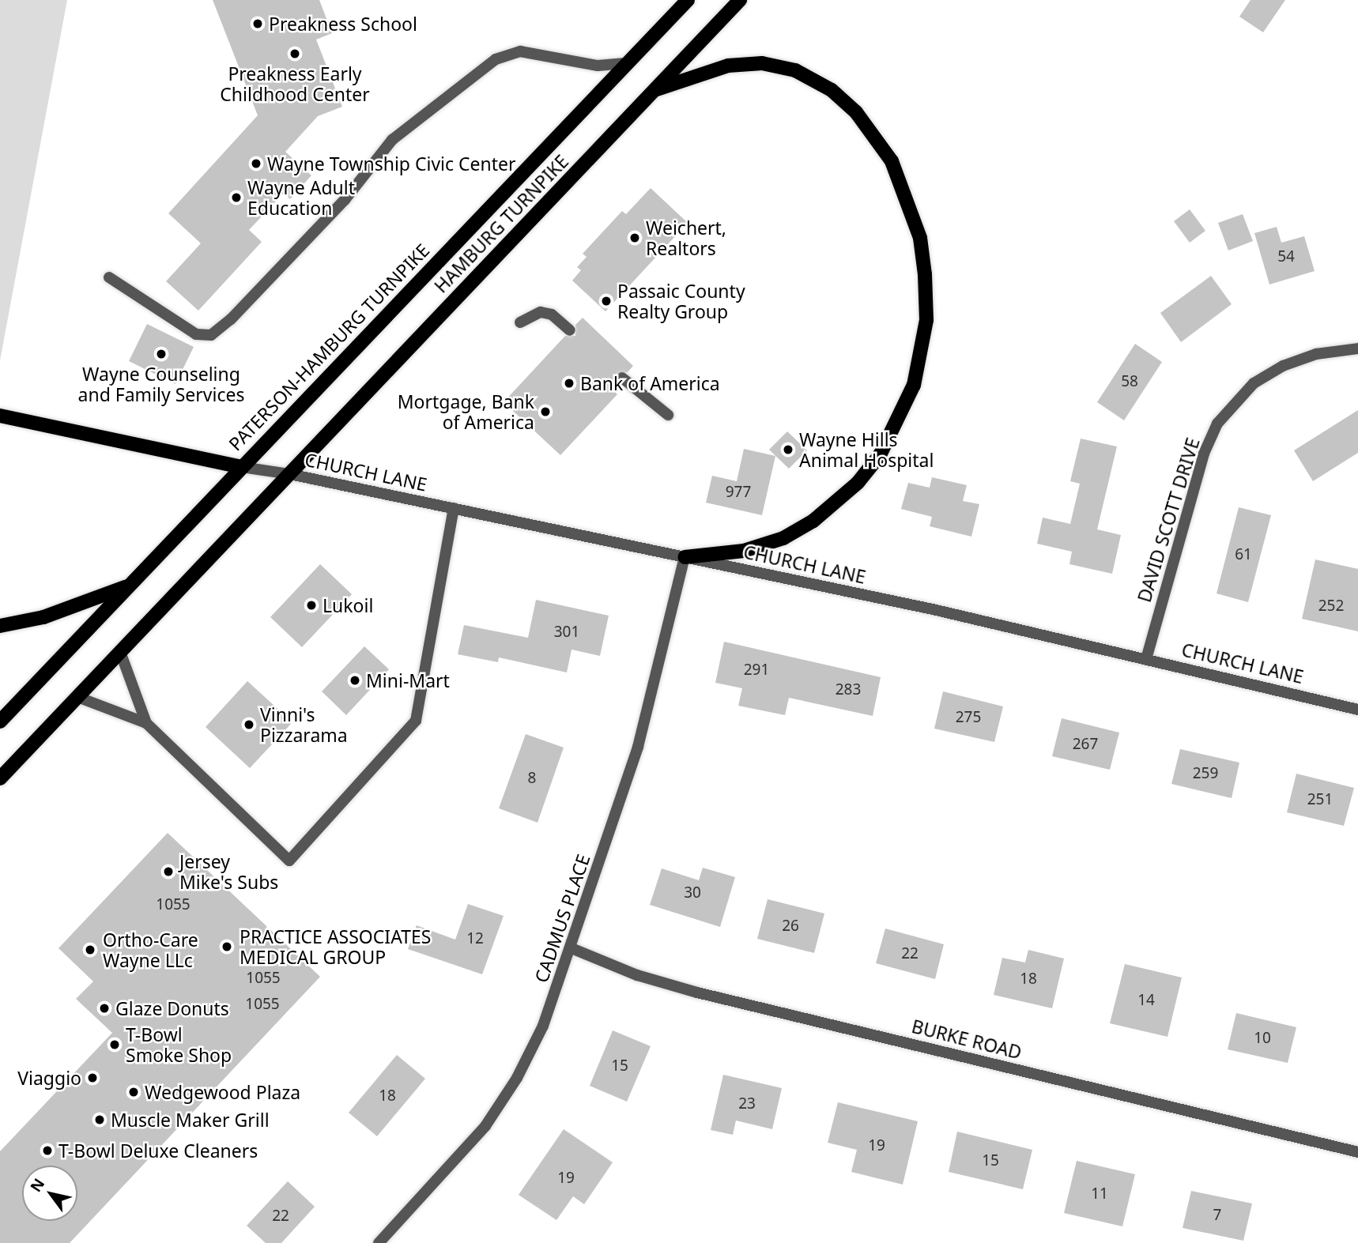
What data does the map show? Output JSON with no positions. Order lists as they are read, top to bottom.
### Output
{
  "streets": {
    "main road": ["HAMBURG TURNPIKE", "PATERSON-HAMBURG TURNPIKE"],
    "street": [
      "CHURCH LANE",
      "DAVID SCOTT DRIVE",
      "CADMUS PLACE",
      "BURKE ROAD"
    ]
  },
  "crossings": [
    ["HAMBURG TURNPIKE", "CHURCH LANE"],
    ["PATERSON-HAMBURG TURNPIKE", "CHURCH LANE"],
    ["CHURCH LANE", "DAVID SCOTT DRIVE"],
    ["CHURCH LANE", "CADMUS PLACE"],
    ["CADMUS PLACE", "BURKE ROAD"]
  ],
  "places": [
    "Preakness School",
    "Preakness Early Childhood Center",
    "Wayne Township Civic Center",
    "Wayne Adult Education",
    "Weichert, Realtors",
    "Passaic County Realty Group",
    "Wayne Counseling and Family Services",
    "Bank of America",
    "Mortgage, Bank of America",
    "Wayne Hills Animal Hospital",
    "Lukoil",
    "Mini-Mart",
    "Vinni's Pizzarama",
    "Jersey Mike's Subs",
    "PRACTICE ASSOCIATES MEDICAL GROUP",
    "Ortho-Care Wayne LLc",
    "Glaze Donuts",
    "T-Bowl Smoke Shop",
    "Viaggio",
    "Wedgewood Plaza",
    "Muscle Maker Grill",
    "T-Bowl Deluxe Cleaners"
  ],
  "house_numbers": [
    "54",
    "58",
    "977",
    "61",
    "252",
    "301",
    "291",
    "283",
    "275",
    "267",
    "259",
    "8",
    "251",
    "30",
    "1055",
    "26",
    "12",
    "22",
    "1055",
    "18",
    "14",
    "1055",
    "10",
    "15",
    "18",
    "23",
    "19",
    "15",
    "19",
    "11",
    "7",
    "22"
  ],
  "north": "top left"
}
